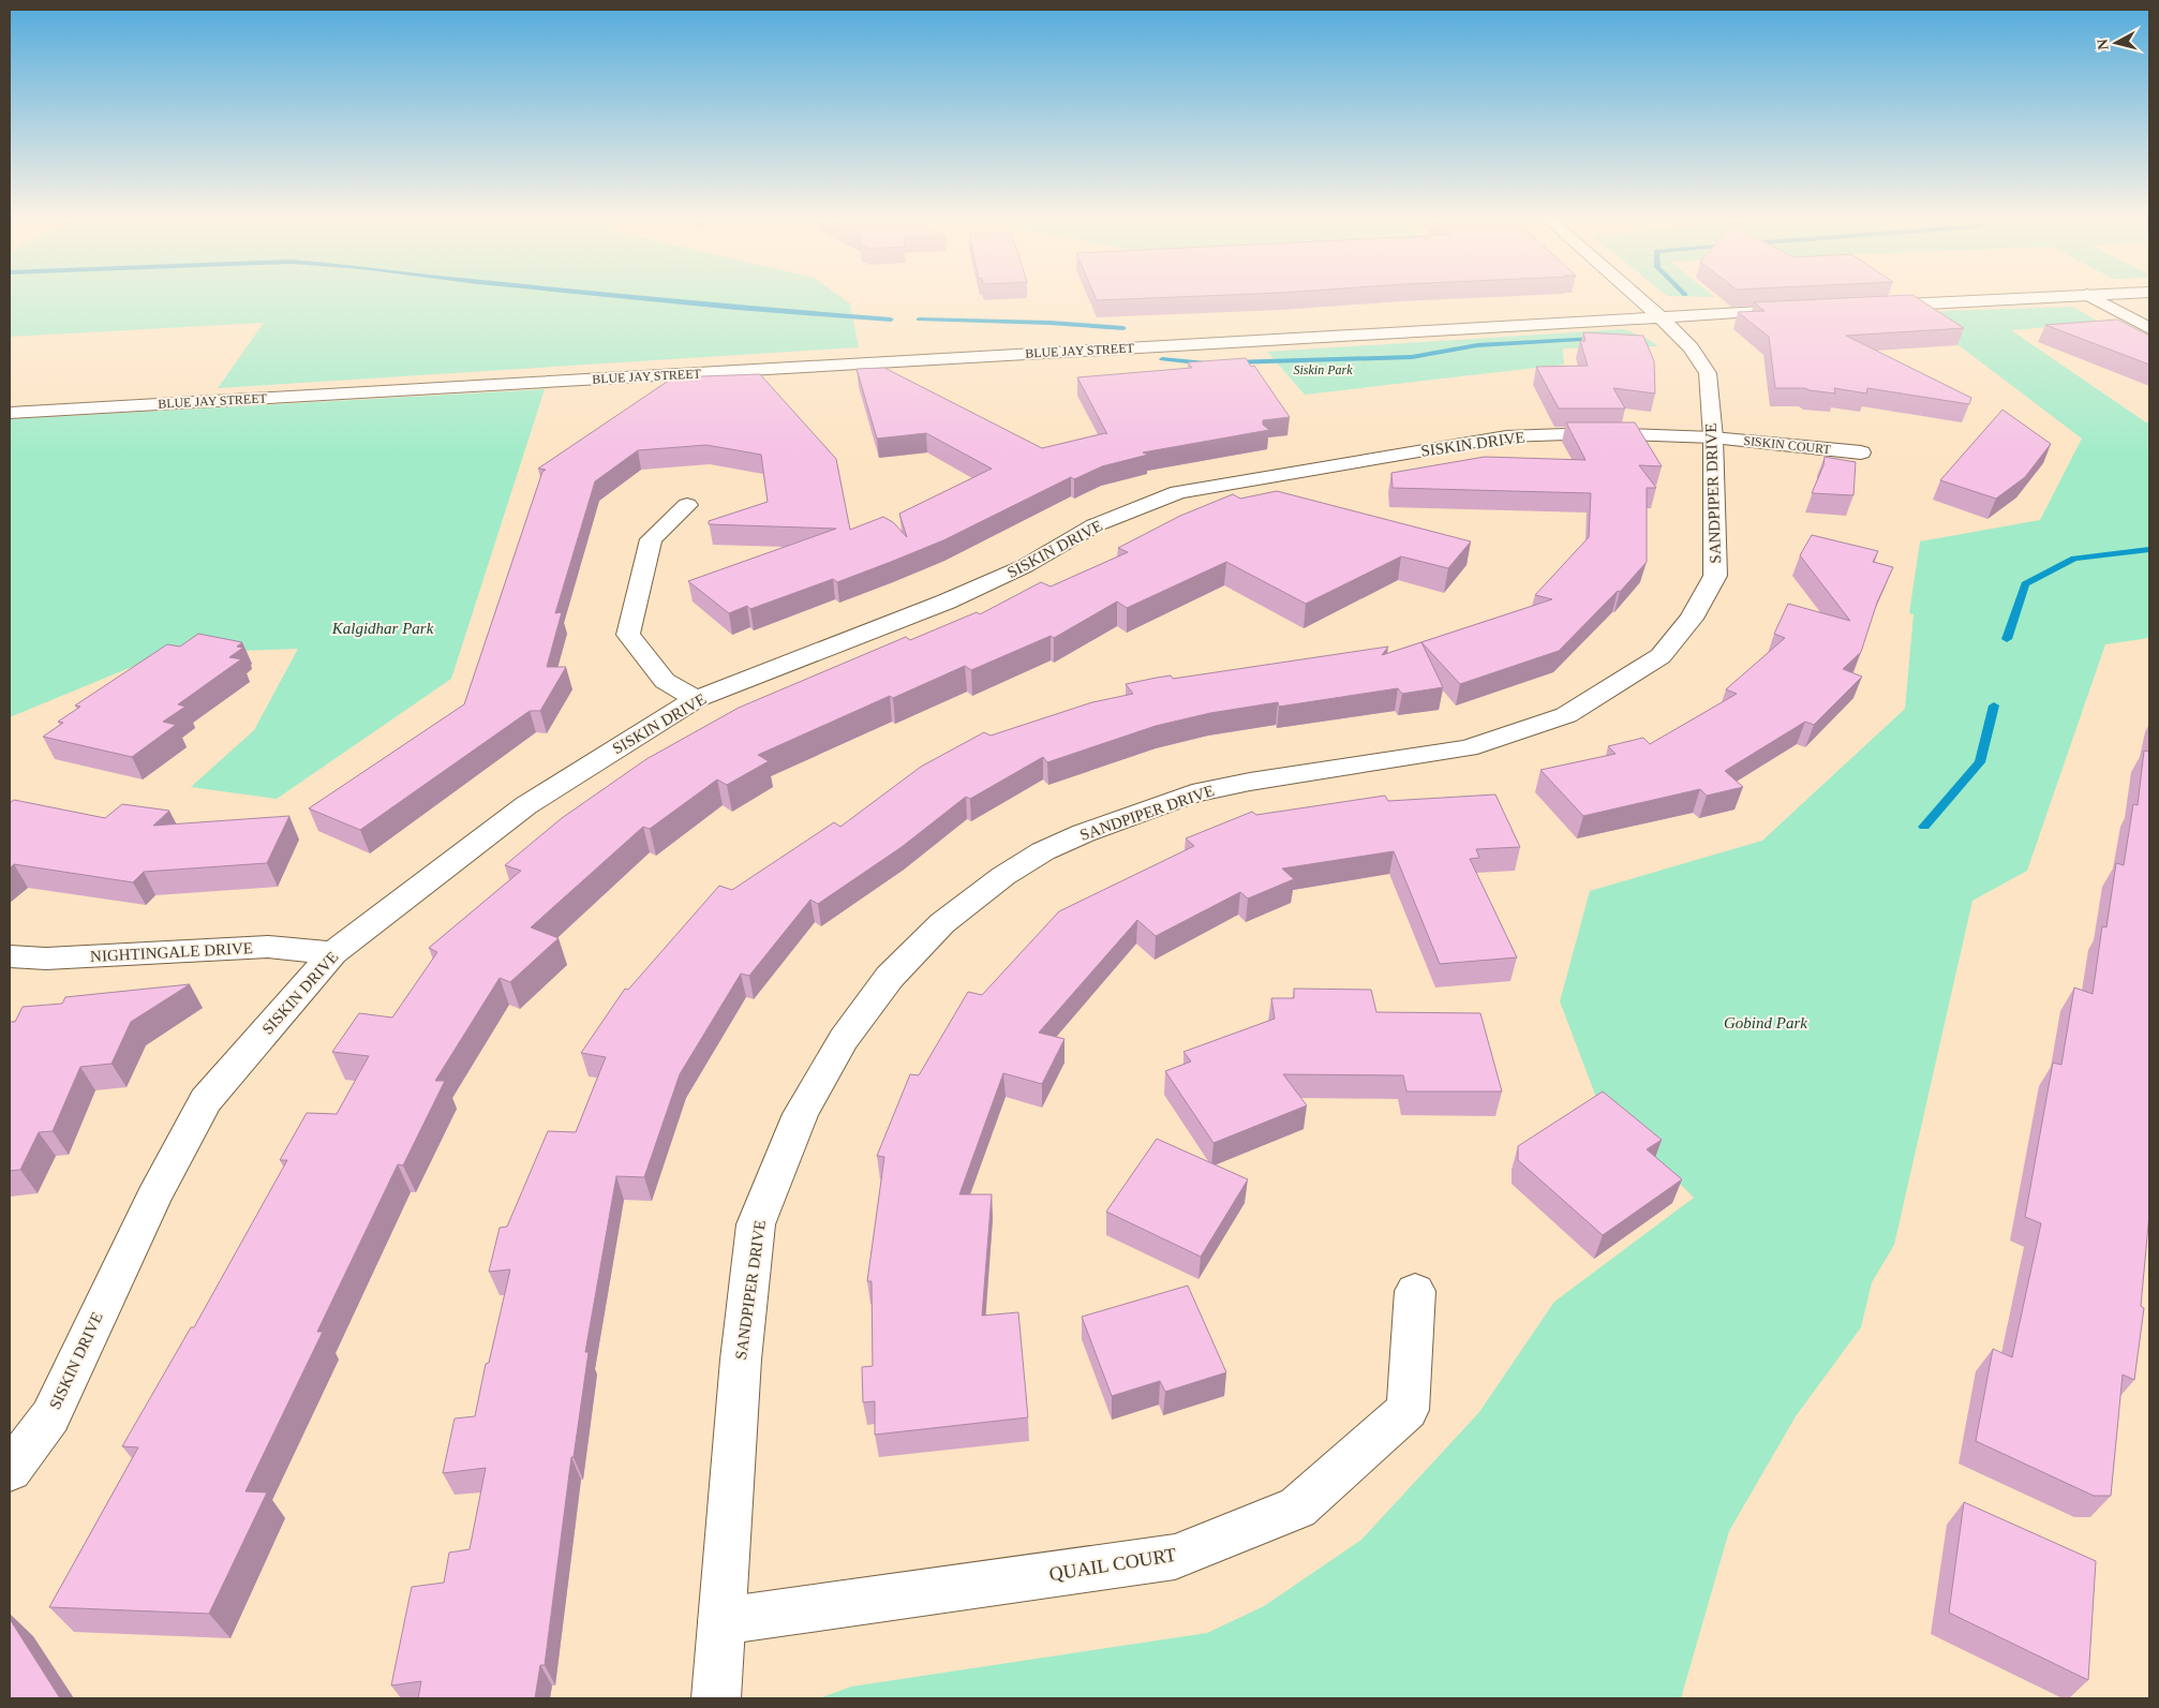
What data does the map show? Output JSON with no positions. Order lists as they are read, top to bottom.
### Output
{
  "streets": {
    "street": [
      "BLUE JAY STREET",
      "SISKIN DRIVE",
      "SISKIN COURT",
      "SANDPIPER DRIVE",
      "NIGHTINGALE DRIVE",
      "QUAIL COURT"
    ]
  },
  "crossings": [
    ["BLUE JAY STREET", "SANDPIPER DRIVE"],
    ["SISKIN DRIVE", "SISKIN COURT"],
    ["SISKIN DRIVE", "SANDPIPER DRIVE"],
    ["SISKIN DRIVE", "NIGHTINGALE DRIVE"],
    ["SISKIN COURT", "SANDPIPER DRIVE"],
    ["SANDPIPER DRIVE", "QUAIL COURT"]
  ],
  "parks": ["Siskin Park", "Kalgidhar Park", "Gobind Park"],
  "north": "left"
}
